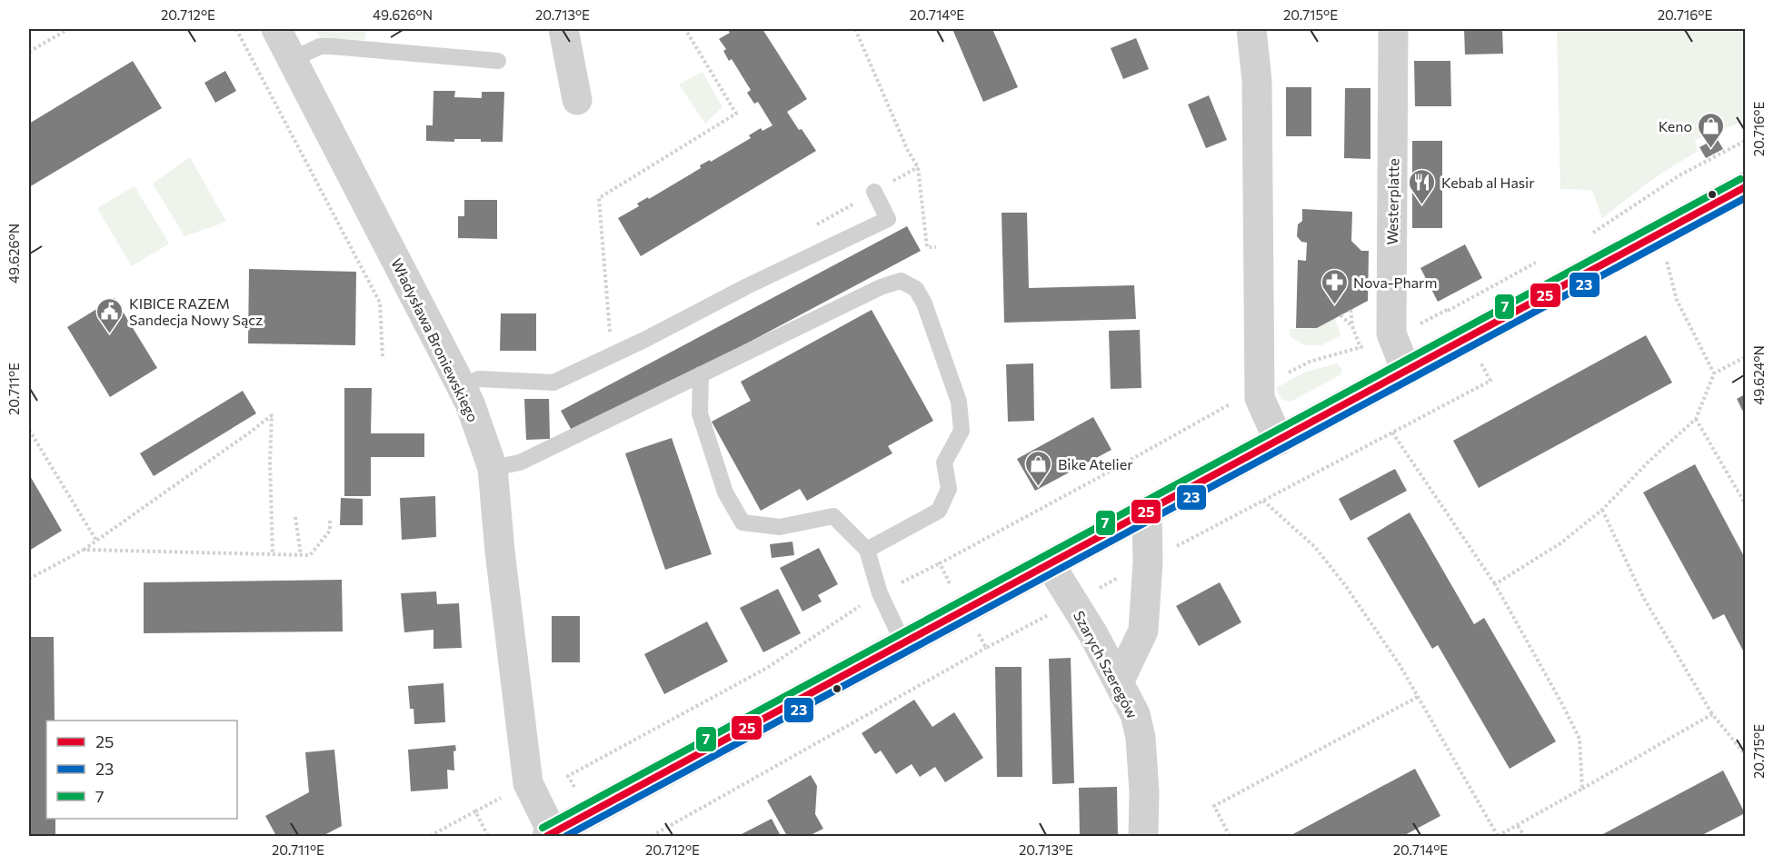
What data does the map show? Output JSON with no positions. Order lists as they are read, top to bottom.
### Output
{
  "streets": {
    "street": ["Westerplatte", "Władysława Broniewskiego", "Szarych Szeregów"]
  },
  "places": {
    "shop": ["Keno", "Bike Atelier"],
    "restaurant": ["Kebab al Hasir"],
    "pharmacy": ["Nova-Pharm"],
    "public building": ["KIBICE RAZEM Sandecja Nowy Sącz"]
  },
  "lines": ["transit line 7", "transit line 25", "transit line 23"],
  "legend": ["25", "23", "7"],
  "coordinates": [
    "20.712°E",
    "49.626°N",
    "20.713°E",
    "20.714°E",
    "20.715°E",
    "20.716°E",
    "49.624°N",
    "20.711°E"
  ]
}
